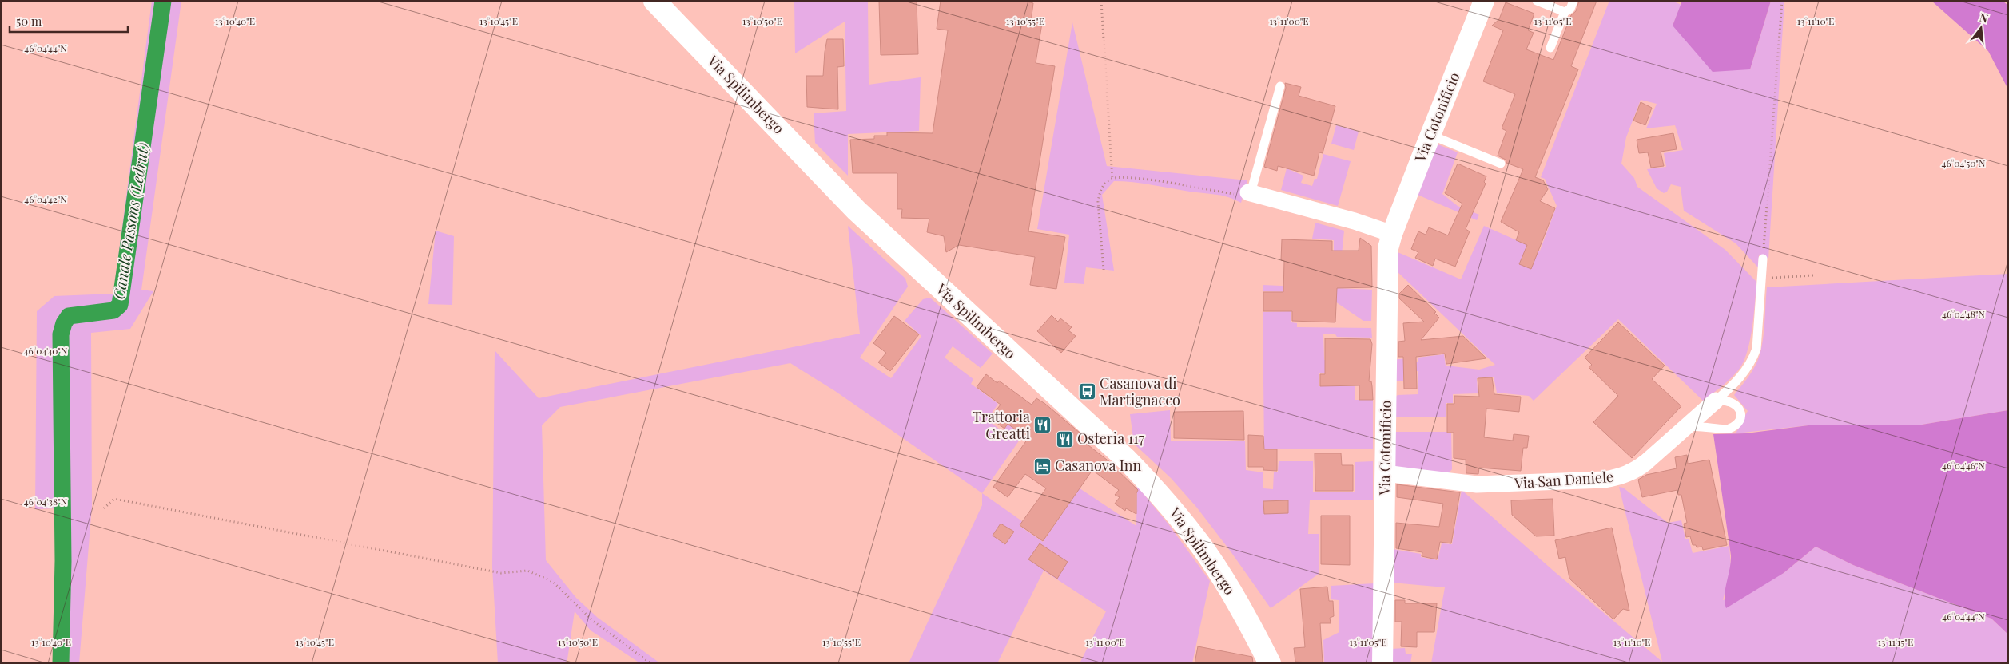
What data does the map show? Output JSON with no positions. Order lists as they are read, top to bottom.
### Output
{
  "streets": {
    "main road": ["Via Spilimbergo"],
    "street": ["Via Cotonificio", "Via San Daniele"]
  },
  "crossings": [
    ["Via Cotonificio", "Via San Daniele"]
  ],
  "water": ["Canale Passons (Ledrut)"],
  "places": {
    "bus stop": ["Casanova di Martignacco"],
    "restaurant": ["Trattoria Greatti", "Osteria 117"],
    "hotel": ["Casanova Inn"]
  },
  "scale_bar": "50 m",
  "north": "top",
  "coordinates": [
    "13°10'40\"E",
    "13°10'45\"E",
    "13°10'50\"E",
    "13°10'55\"E",
    "13°11'00\"E",
    "13°11'05\"E",
    "13°11'10\"E",
    "46°04'44\"N",
    "46°04'50\"N",
    "46°04'42\"N",
    "46°04'48\"N",
    "46°04'40\"N",
    "46°04'46\"N",
    "46°04'38\"N",
    "13°11'15\"E"
  ]
}
